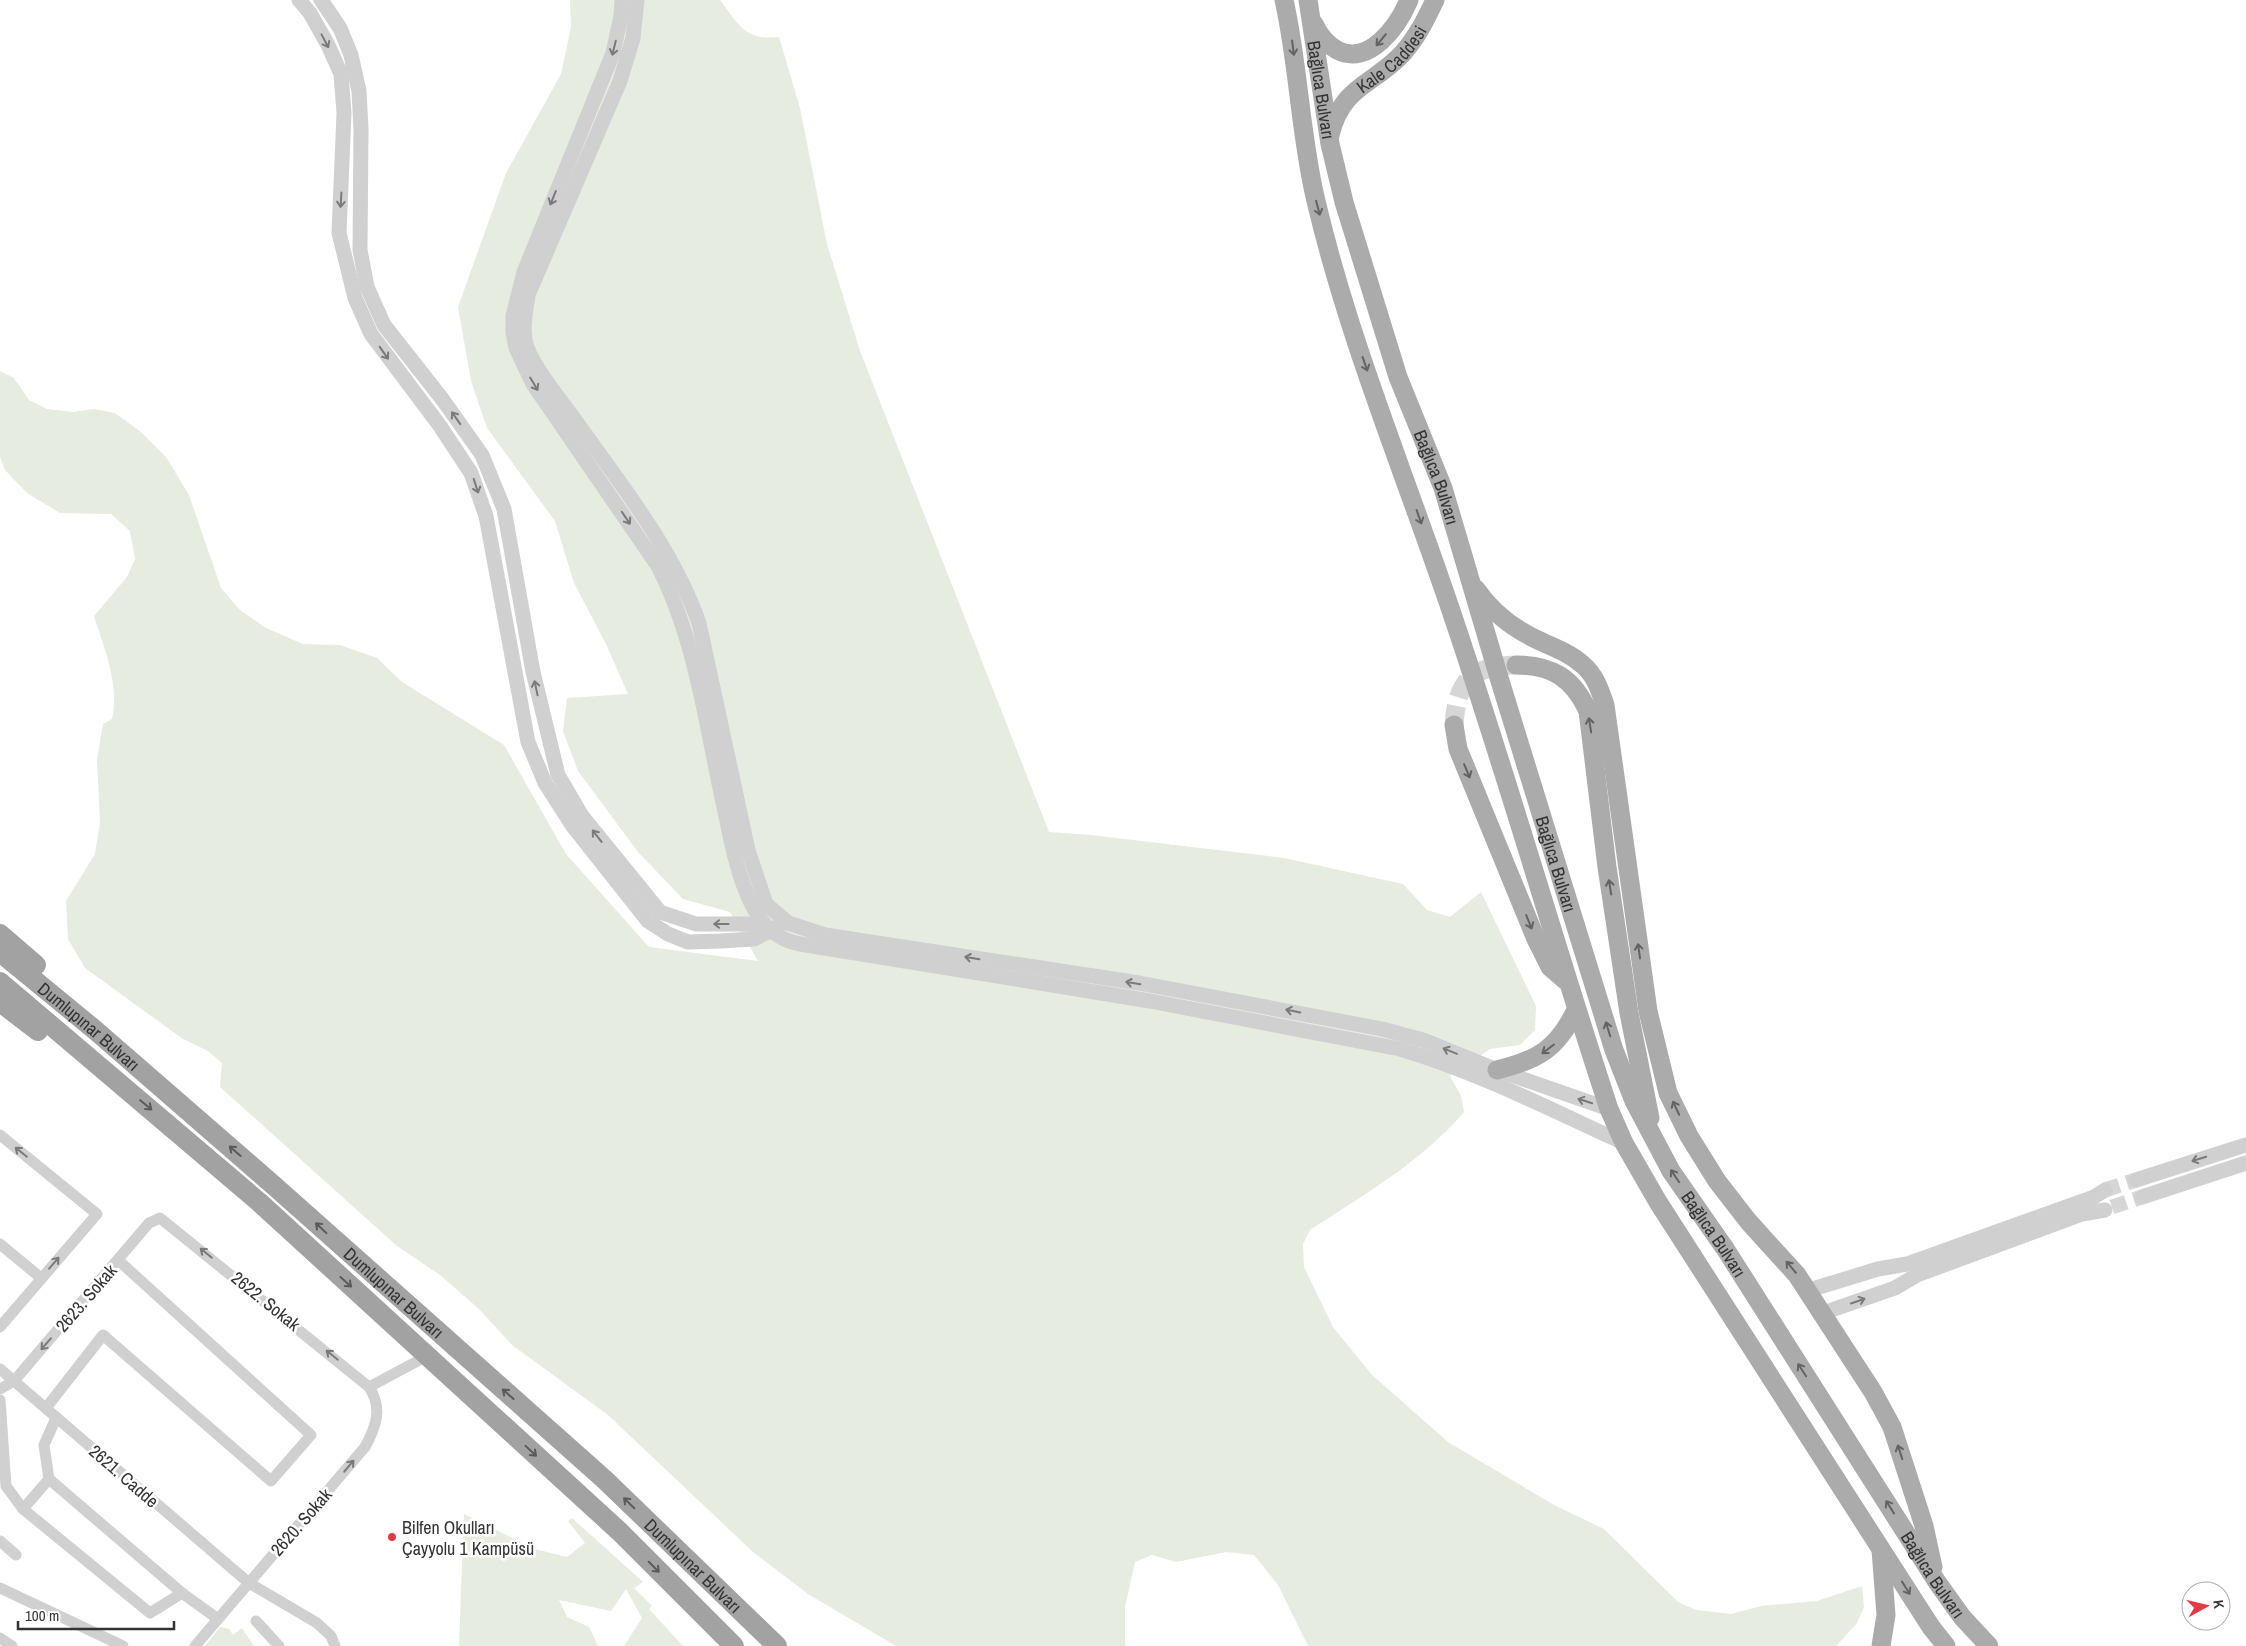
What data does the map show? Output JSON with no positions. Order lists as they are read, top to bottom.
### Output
{
  "streets": {
    "highway": ["Dumlupınar Bulvarı"],
    "main road": ["Kale Caddesi", "Bağlıca Bulvarı"],
    "street": [
      "2623. Sokak",
      "2622. Sokak",
      "2621. Cadde",
      "2620. Sokak"
    ]
  },
  "crossings": [
    ["Kale Caddesi", "Bağlıca Bulvarı"],
    ["2623. Sokak", "2622. Sokak"],
    ["2623. Sokak", "2621. Cadde"],
    ["2622. Sokak", "2620. Sokak"],
    ["2621. Cadde", "2620. Sokak"]
  ],
  "one_way": ["2622. Sokak", "2620. Sokak"],
  "places": ["Bilfen Okulları Çayyolu 1 Kampüsü"],
  "scale_bar": "100 m",
  "north": "right"
}
